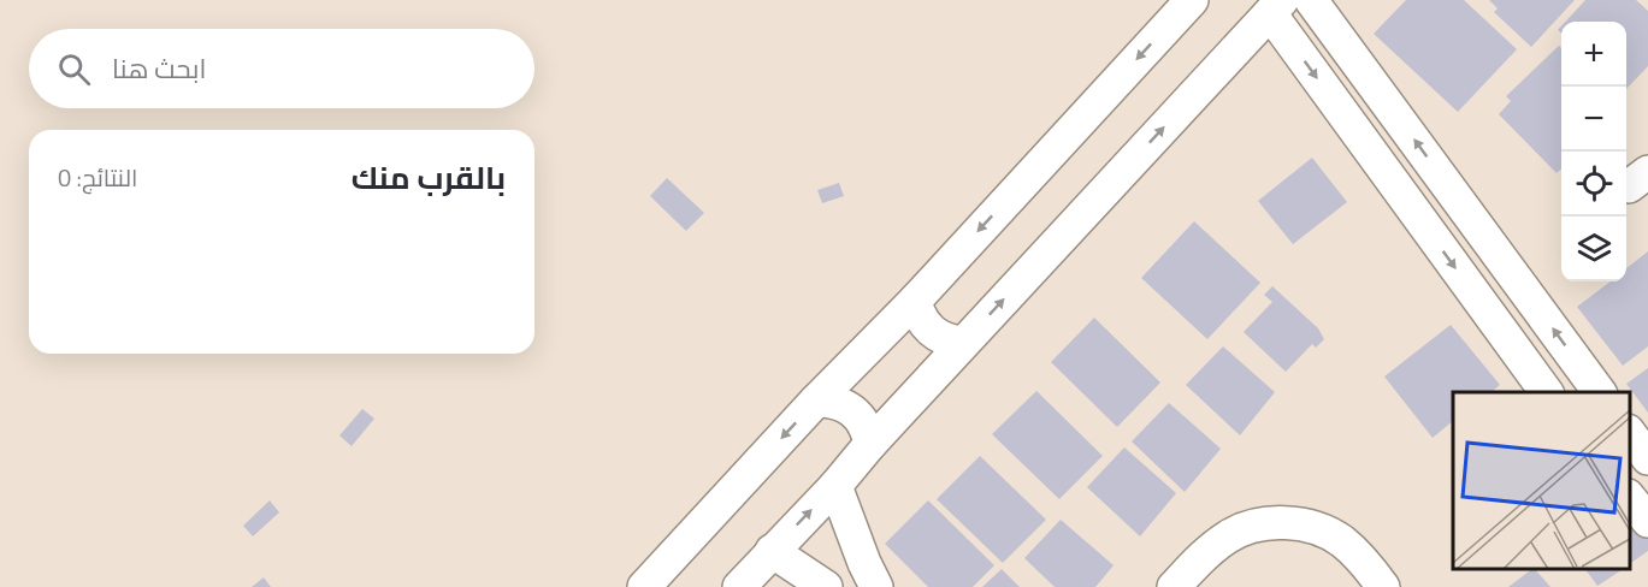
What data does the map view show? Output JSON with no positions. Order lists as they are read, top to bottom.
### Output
{
  "page": {
    "map_buttons": ["+", "−"],
    "search": "ابحث هنا",
    "heading": ["بالقرب منك", "النتائج: 0"]
  }
}
